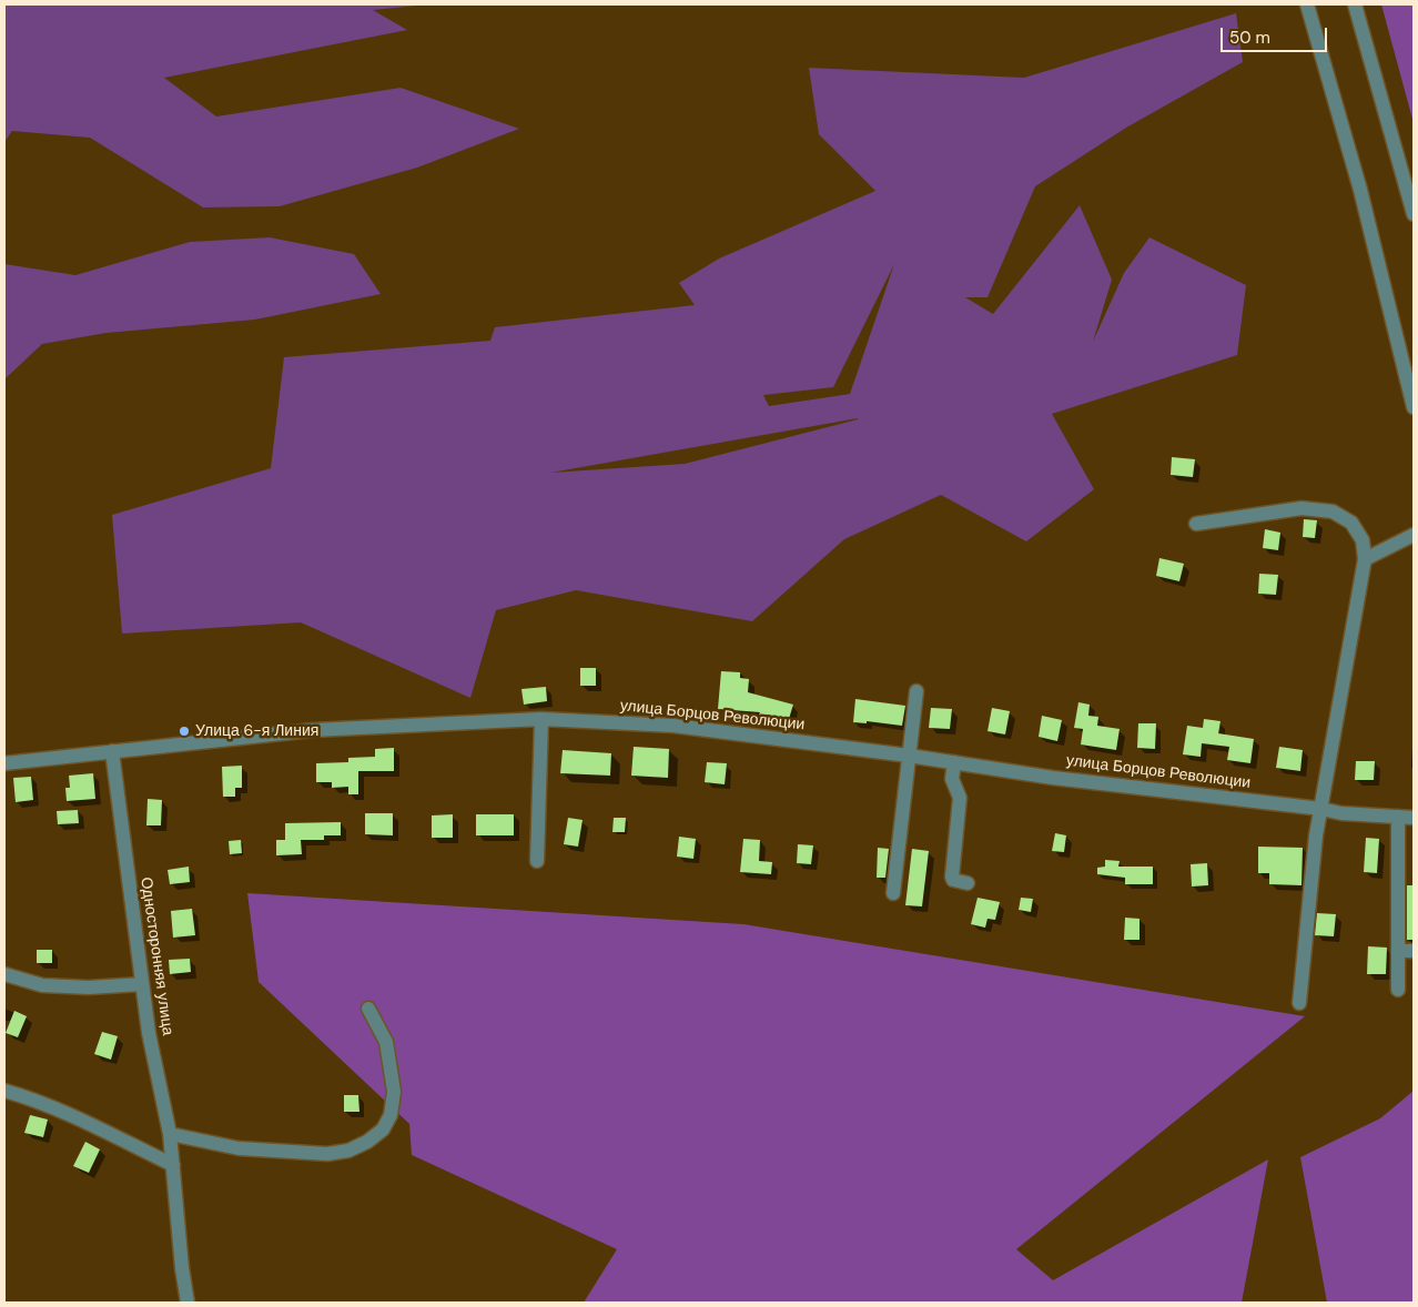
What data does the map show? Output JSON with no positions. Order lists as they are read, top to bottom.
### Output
{
  "streets": {
    "street": ["улица Борцов Революции", "Односторонняя улица"]
  },
  "crossings": [
    ["улица Борцов Революции", "Односторонняя улица"]
  ],
  "places": ["Улица 6-я Линия"],
  "scale_bar": "50 m"
}
